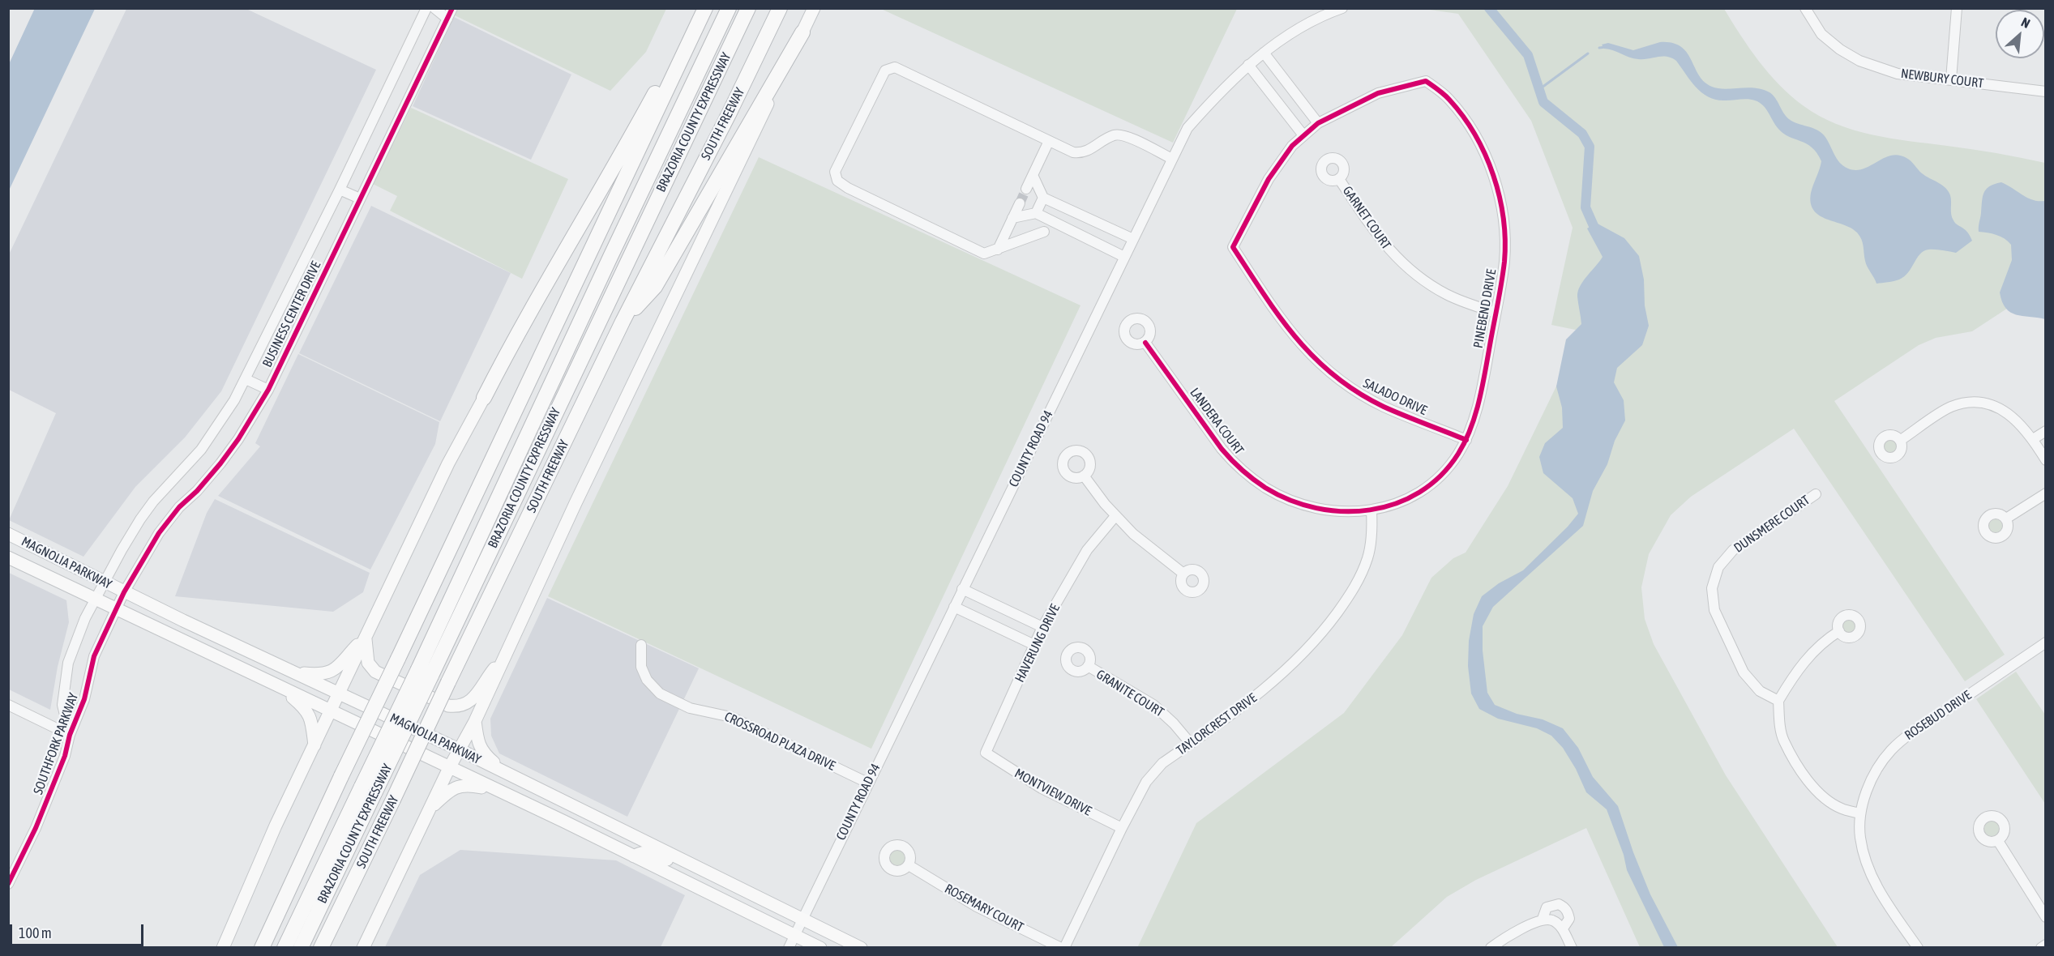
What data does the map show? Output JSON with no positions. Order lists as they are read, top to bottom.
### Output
{
  "streets": {
    "highway": ["BRAZORIA COUNTY EXPRESSWAY", "SOUTH FREEWAY"],
    "main road": ["MAGNOLIA PARKWAY"],
    "street": [
      "NEWBURY COURT",
      "GARNET COURT",
      "PINEBEND DRIVE",
      "BUSINESS CENTER DRIVE",
      "SALADO DRIVE",
      "LANDERA COURT",
      "COUNTY ROAD 94",
      "DUNSMERE COURT",
      "HAVERUNG DRIVE",
      "GRANITE COURT",
      "ROSEBUD DRIVE",
      "TAYLORCREST DRIVE",
      "CROSSROAD PLAZA DRIVE",
      "SOUTHFORK PARKWAY",
      "MONTVIEW DRIVE",
      "ROSEMARY COURT"
    ]
  },
  "crossings": [
    ["GARNET COURT", "PINEBEND DRIVE"],
    ["PINEBEND DRIVE", "SALADO DRIVE"],
    ["PINEBEND DRIVE", "LANDERA COURT"],
    ["PINEBEND DRIVE", "TAYLORCREST DRIVE"],
    ["BUSINESS CENTER DRIVE", "MAGNOLIA PARKWAY"],
    ["BUSINESS CENTER DRIVE", "SOUTHFORK PARKWAY"],
    ["LANDERA COURT", "TAYLORCREST DRIVE"],
    ["COUNTY ROAD 94", "MAGNOLIA PARKWAY"],
    ["COUNTY ROAD 94", "CROSSROAD PLAZA DRIVE"],
    ["MAGNOLIA PARKWAY", "SOUTHFORK PARKWAY"],
    ["HAVERUNG DRIVE", "MONTVIEW DRIVE"],
    ["GRANITE COURT", "TAYLORCREST DRIVE"],
    ["TAYLORCREST DRIVE", "MONTVIEW DRIVE"],
    ["TAYLORCREST DRIVE", "ROSEMARY COURT"]
  ],
  "scale_bar": "100 m",
  "north": "top right"
}
